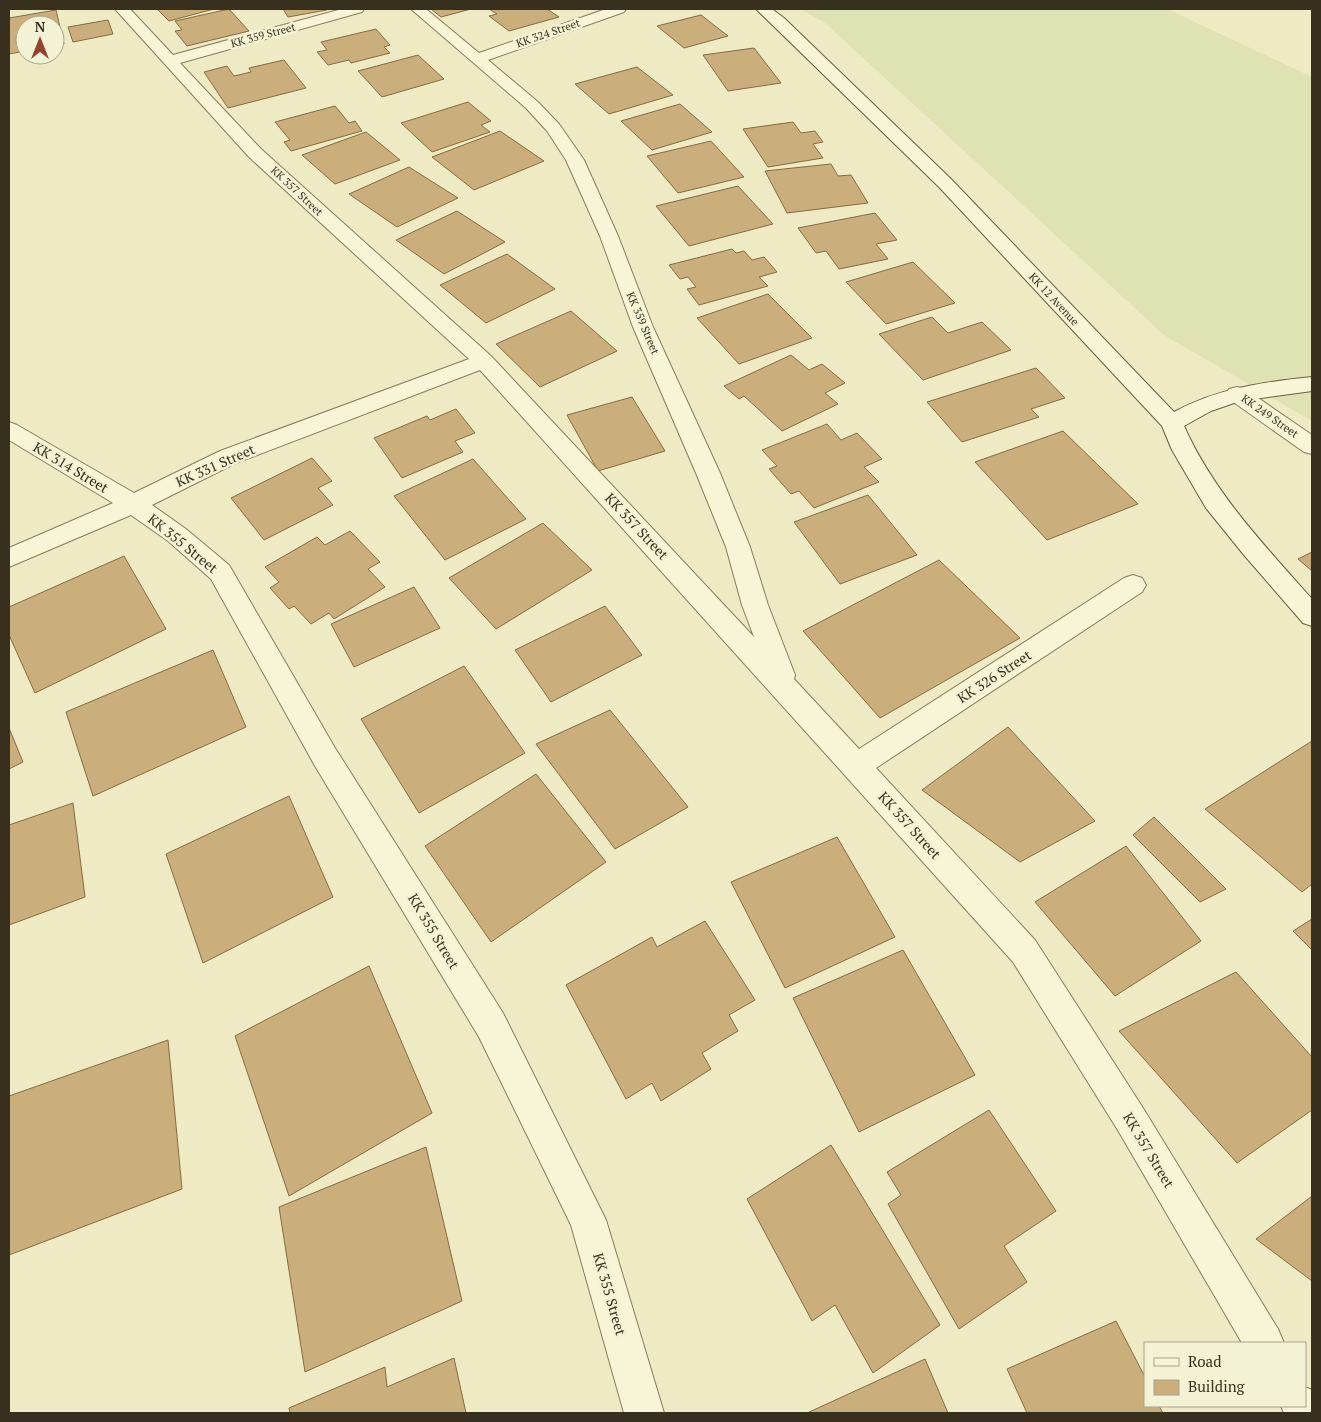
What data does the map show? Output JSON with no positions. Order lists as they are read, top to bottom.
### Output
{
  "streets": {
    "street": [
      "KK 324 Street",
      "KK 359 Street",
      "KK 357 Street",
      "KK 12 Avenue",
      "KK 249 Street",
      "KK 331 Street",
      "KK 314 Street",
      "KK 355 Street",
      "KK 326 Street"
    ]
  },
  "crossings": [
    ["KK 324 Street", "KK 359 Street"],
    ["KK 359 Street", "KK 357 Street"],
    ["KK 357 Street", "KK 331 Street"],
    ["KK 357 Street", "KK 326 Street"],
    ["KK 12 Avenue", "KK 249 Street"],
    ["KK 331 Street", "KK 314 Street"],
    ["KK 331 Street", "KK 355 Street"],
    ["KK 314 Street", "KK 355 Street"]
  ],
  "legend": ["Road", "Building"],
  "north": "top"
}
